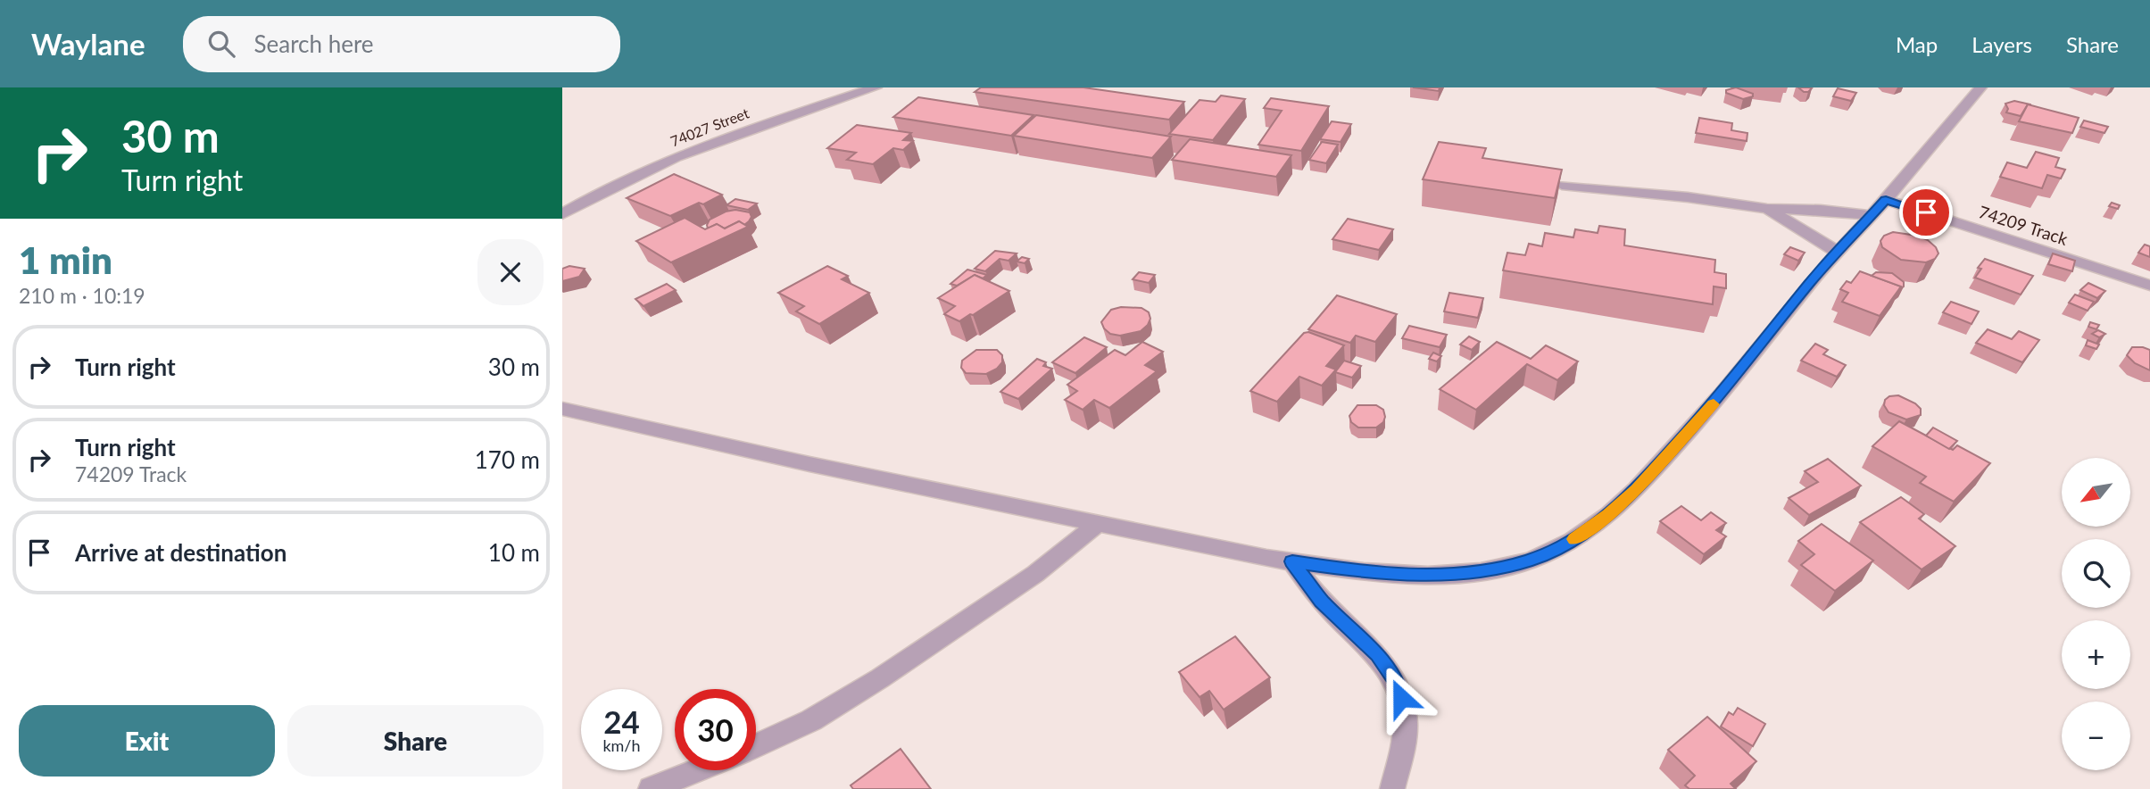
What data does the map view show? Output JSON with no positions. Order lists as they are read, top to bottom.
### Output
{
  "streets": {
    "street": ["74027 Street", "74209 Track"]
  },
  "north": "bottom left",
  "page": {
    "header": "Waylane",
    "search": "Search here",
    "nav": ["Map", "Layers", "Share"],
    "turn": ["30 m", "Turn right"],
    "heading": ["1 min", "210 m · 10:19"],
    "list": [
      {
        "name": "Turn right",
        "value": "30 m"
      },
      {
        "name": "Turn right",
        "note": "74209 Track",
        "value": "170 m"
      },
      {
        "name": "Arrive at destination",
        "value": "10 m"
      }
    ],
    "map_buttons": ["+", "−"],
    "speed": "24 km/h",
    "limit": "30",
    "buttons": ["Exit", "Share"]
  }
}
